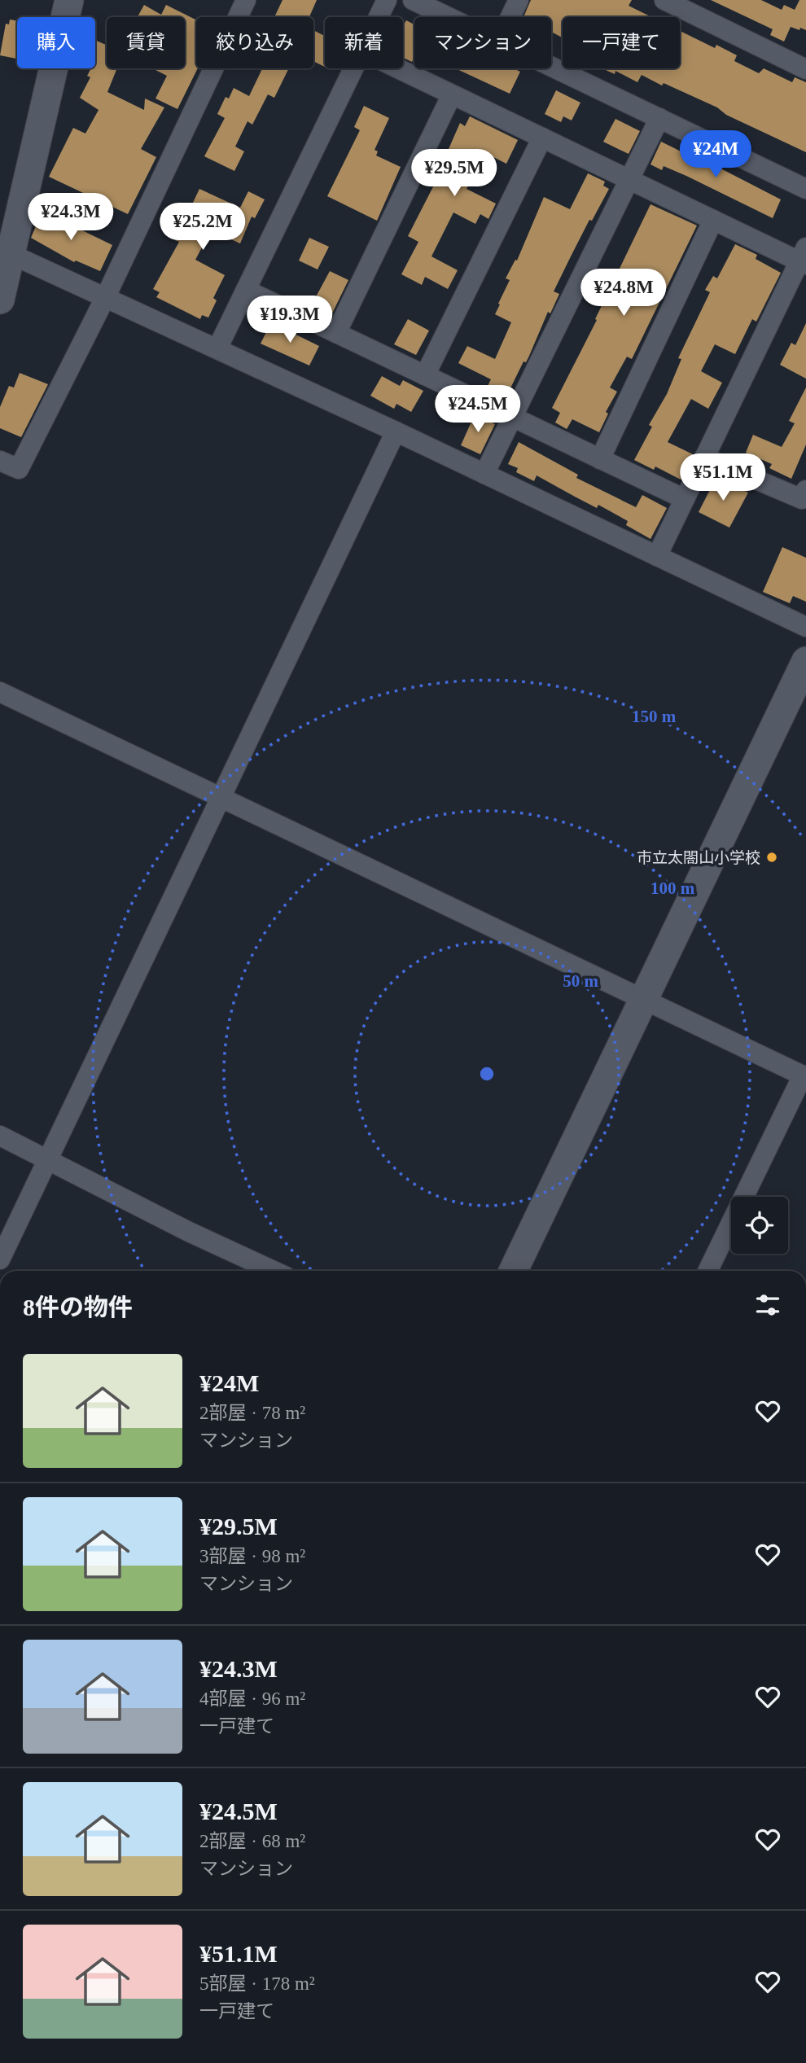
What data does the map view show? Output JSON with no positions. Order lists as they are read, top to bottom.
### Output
{
  "places": ["市立太閤山小学校"],
  "page": {
    "chip": [
      "購入",
      "賃貸",
      "絞り込み",
      "新着",
      "マンション",
      "一戸建て"
    ],
    "price": [
      "¥24M",
      "¥29.5M",
      "¥24.3M",
      "¥25.2M",
      "¥24.8M",
      "¥19.3M",
      "¥24.5M",
      "¥51.1M"
    ],
    "heading": "8件の物件",
    "list": [
      {
        "name": "¥24M",
        "note": "2部屋 · 78 m² · マンション"
      },
      {
        "name": "¥29.5M",
        "note": "3部屋 · 98 m² · マンション"
      },
      {
        "name": "¥24.3M",
        "note": "4部屋 · 96 m² · 一戸建て"
      },
      {
        "name": "¥24.5M",
        "note": "2部屋 · 68 m² · マンション"
      },
      {
        "name": "¥51.1M",
        "note": "5部屋 · 178 m² · 一戸建て"
      }
    ]
  },
  "rings": ["150 m", "100 m", "50 m"]
}
